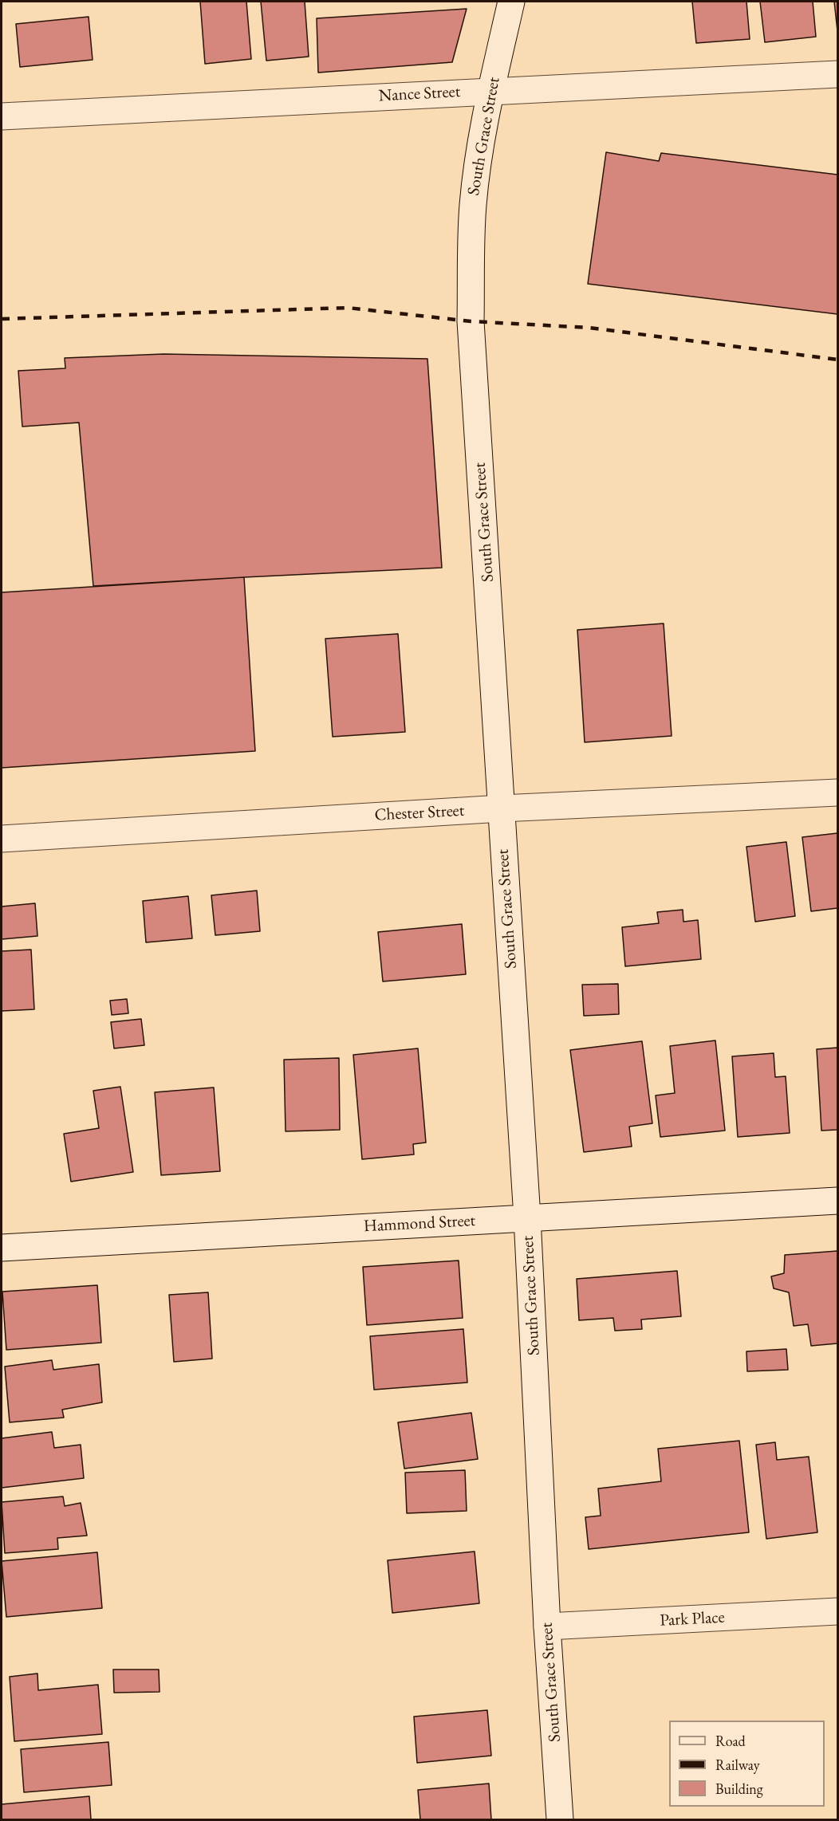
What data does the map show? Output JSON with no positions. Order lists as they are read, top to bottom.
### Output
{
  "streets": {
    "street": [
      "Nance Street",
      "South Grace Street",
      "Chester Street",
      "Hammond Street",
      "Park Place"
    ]
  },
  "crossings": [
    ["Nance Street", "South Grace Street"],
    ["South Grace Street", "Chester Street"],
    ["South Grace Street", "Hammond Street"],
    ["South Grace Street", "Park Place"]
  ],
  "legend": ["Road", "Railway", "Building"]
}
